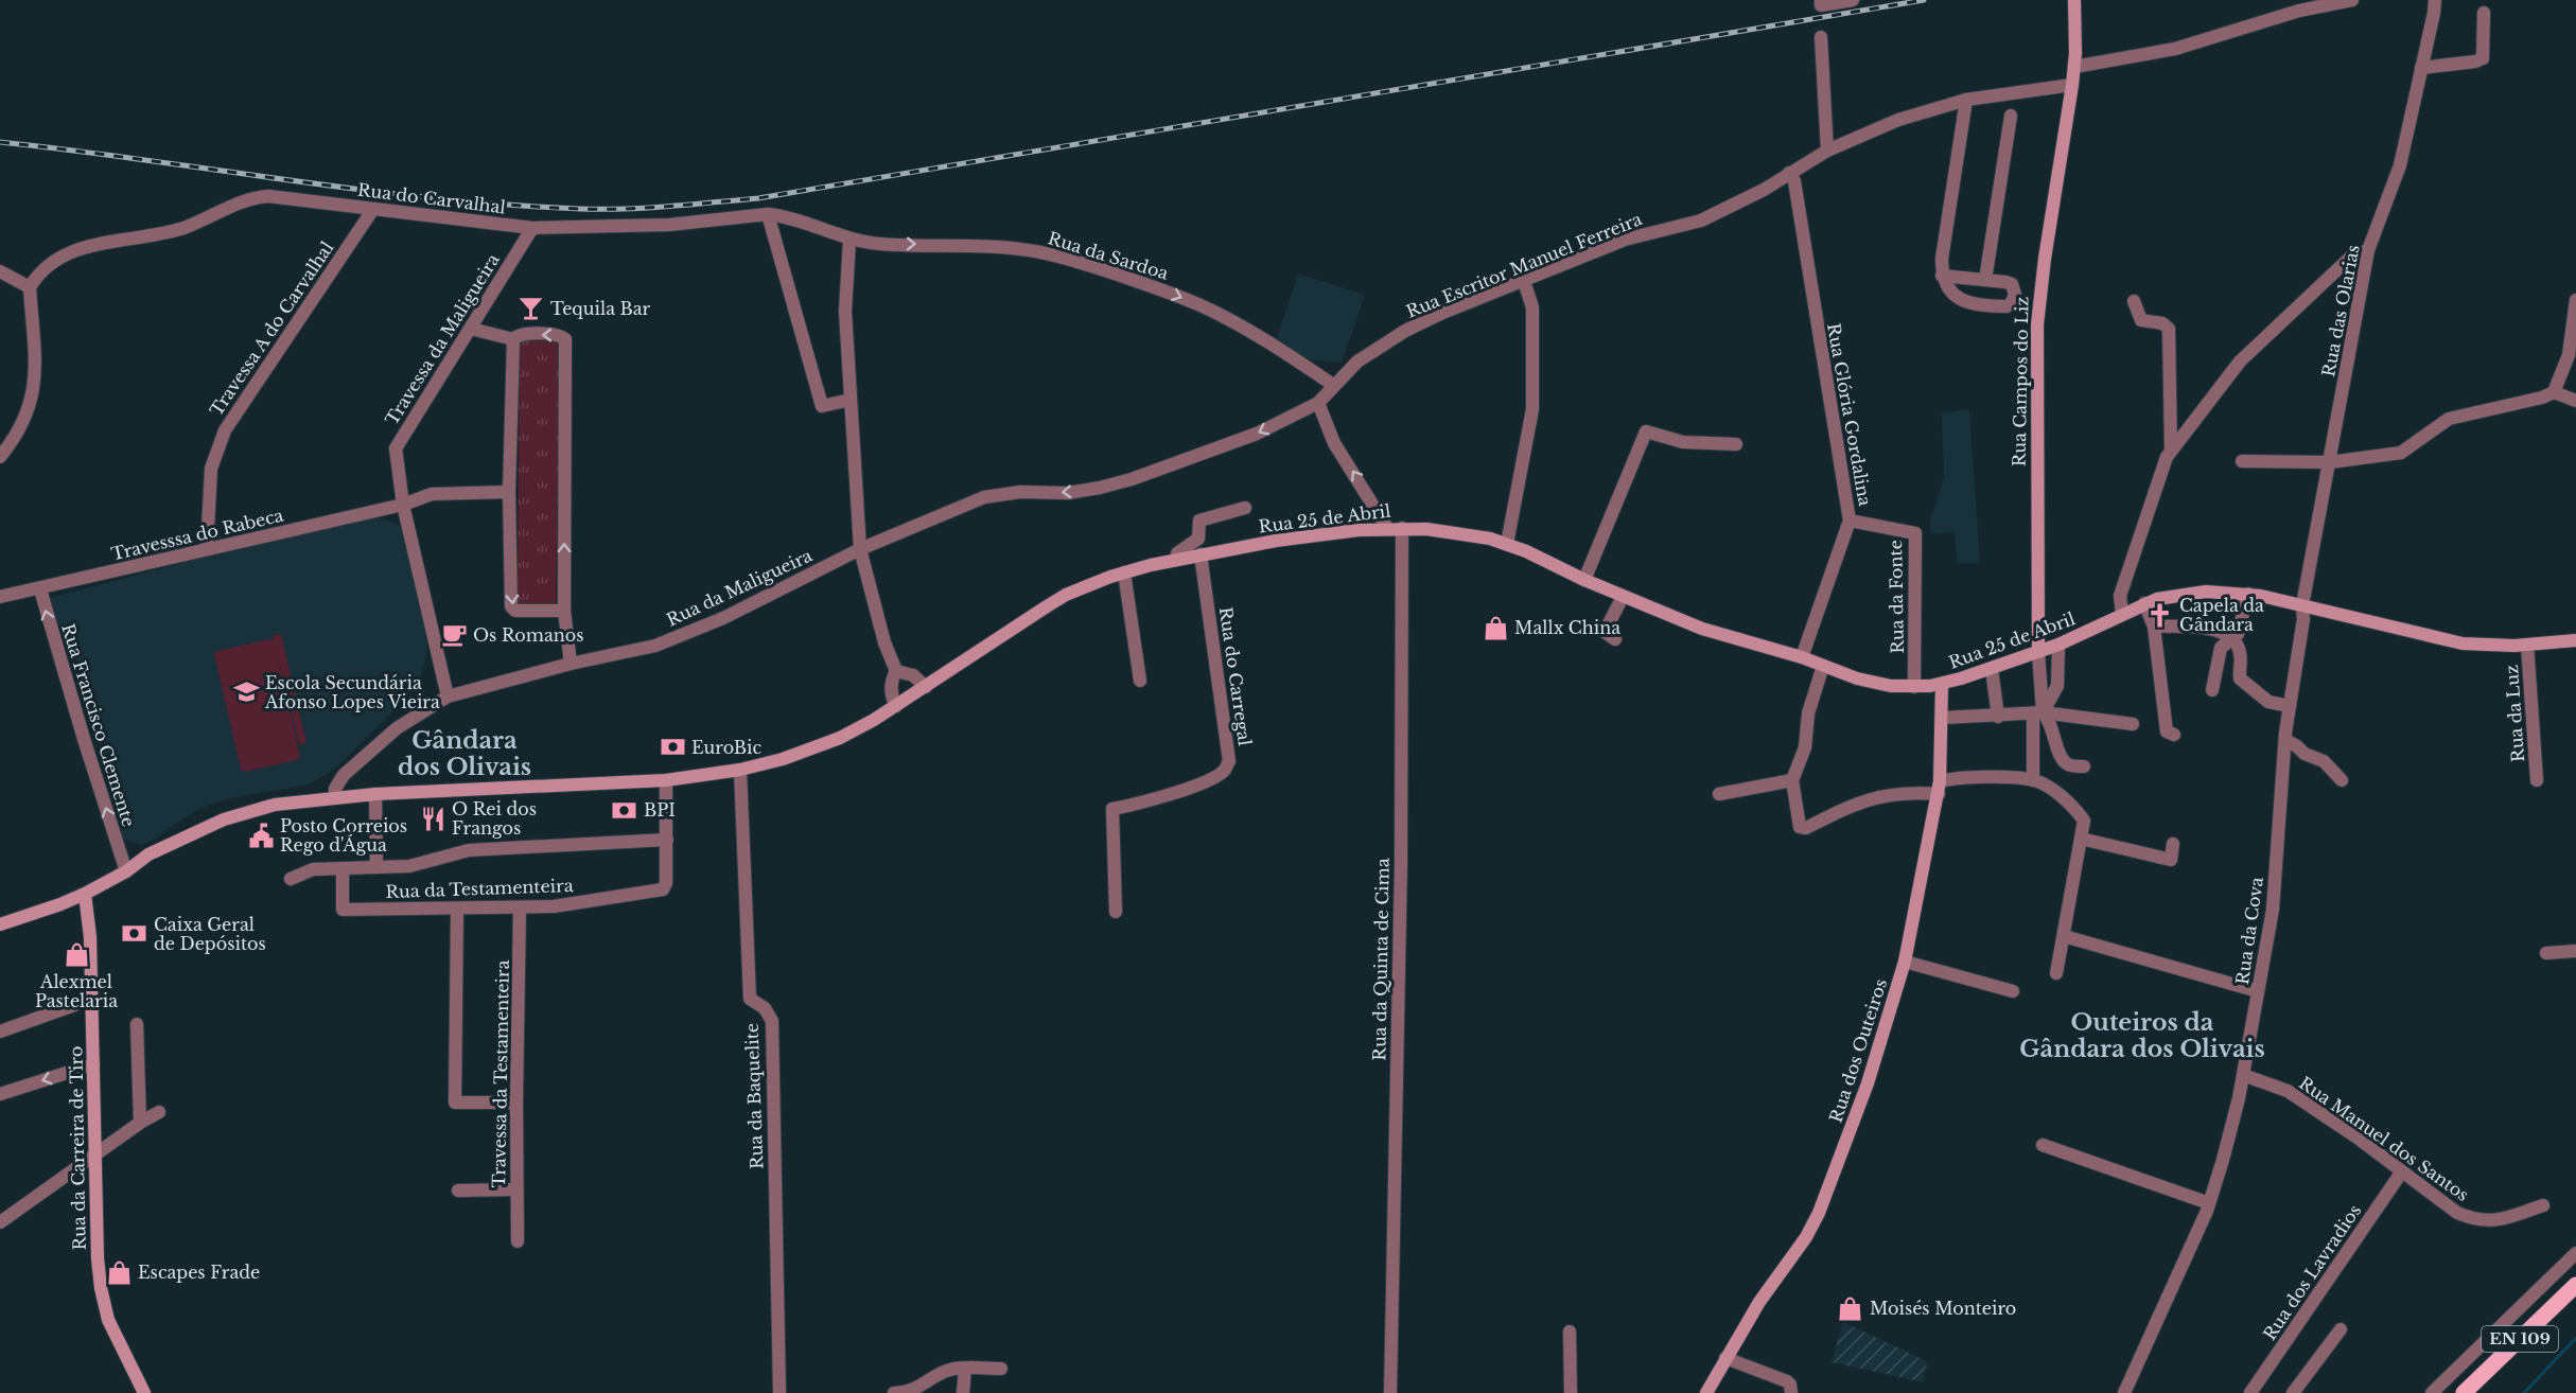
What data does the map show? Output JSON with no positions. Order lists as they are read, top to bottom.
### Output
{
  "streets": {
    "main road": [
      "Rua Campos do Liz",
      "Rua 25 de Abril",
      "Rua dos Outeiros",
      "Rua da Carreira de Tiro",
      "EN 109"
    ],
    "street": [
      "Rua do Carvalhal",
      "Rua da Sardoa",
      "Rua Escritor Manuel Ferreira",
      "Rua das Olarias",
      "Travessa A do Carvalhal",
      "Travessa da Maligueira",
      "Rua Glória Gordalina",
      "Travesssa do Rabeca",
      "Rua da Maligueira",
      "Rua da Fonte",
      "Rua do Carregal",
      "Rua da Luz",
      "Rua Francisco Clemente",
      "Rua da Testamenteira",
      "Rua da Cova",
      "Rua da Quinta de Cima",
      "Travessa da Testamenteira",
      "Rua da Baquelite",
      "Rua Manuel dos Santos",
      "Rua dos Lavradios"
    ]
  },
  "crossings": [
    ["Rua do Carvalhal", "Rua da Sardoa"],
    ["Rua do Carvalhal", "Travessa A do Carvalhal"],
    ["Rua do Carvalhal", "Travessa da Maligueira"],
    ["Rua da Sardoa", "Rua Escritor Manuel Ferreira"],
    ["Rua Escritor Manuel Ferreira", "Rua Campos do Liz"],
    ["Rua Escritor Manuel Ferreira", "Rua Glória Gordalina"],
    ["Rua Escritor Manuel Ferreira", "Rua da Maligueira"],
    ["Rua das Olarias", "Rua 25 de Abril"],
    ["Rua das Olarias", "Rua da Cova"],
    ["Travessa A do Carvalhal", "Travesssa do Rabeca"],
    ["Travessa da Maligueira", "Travesssa do Rabeca"],
    ["Travessa da Maligueira", "Rua da Maligueira"],
    ["Rua Campos do Liz", "Rua 25 de Abril"],
    ["Rua Glória Gordalina", "Rua 25 de Abril"],
    ["Rua Glória Gordalina", "Rua da Fonte"],
    ["Rua 25 de Abril", "Rua da Maligueira"],
    ["Rua 25 de Abril", "Rua da Fonte"],
    ["Rua 25 de Abril", "Rua do Carregal"],
    ["Rua 25 de Abril", "Rua da Luz"],
    ["Rua 25 de Abril", "Rua Francisco Clemente"],
    ["Rua 25 de Abril", "Rua da Testamenteira"],
    ["Rua 25 de Abril", "Rua da Cova"],
    ["Rua 25 de Abril", "Rua da Quinta de Cima"],
    ["Rua 25 de Abril", "Rua dos Outeiros"],
    ["Rua 25 de Abril", "Rua da Baquelite"],
    ["Rua 25 de Abril", "Rua da Carreira de Tiro"],
    ["Travesssa do Rabeca", "Rua Francisco Clemente"],
    ["Rua da Testamenteira", "Travessa da Testamenteira"],
    ["Rua da Cova", "Rua Manuel dos Santos"],
    ["Rua Manuel dos Santos", "Rua dos Lavradios"]
  ],
  "one_way": ["Rua da Sardoa", "Rua da Maligueira", "Rua Francisco Clemente"],
  "districts": ["Gândara dos Olivais", "Outeiros da Gândara dos Olivais"],
  "places": {
    "bar": ["Tequila Bar"],
    "church": ["Capela da Gândara"],
    "shop": [
      "Mallx China",
      "Alexmel Pastelaria",
      "Escapes Frade",
      "Moisés Monteiro"
    ],
    "cafe": ["Os Romanos"],
    "school or university": ["Escola Secundária Afonso Lopes Vieira"],
    "bank": ["EuroBic", "BPI", "Caixa Geral de Depósitos"],
    "restaurant": ["O Rei dos Frangos"],
    "public building": ["Posto Correios Rego d'Água"]
  }
}
